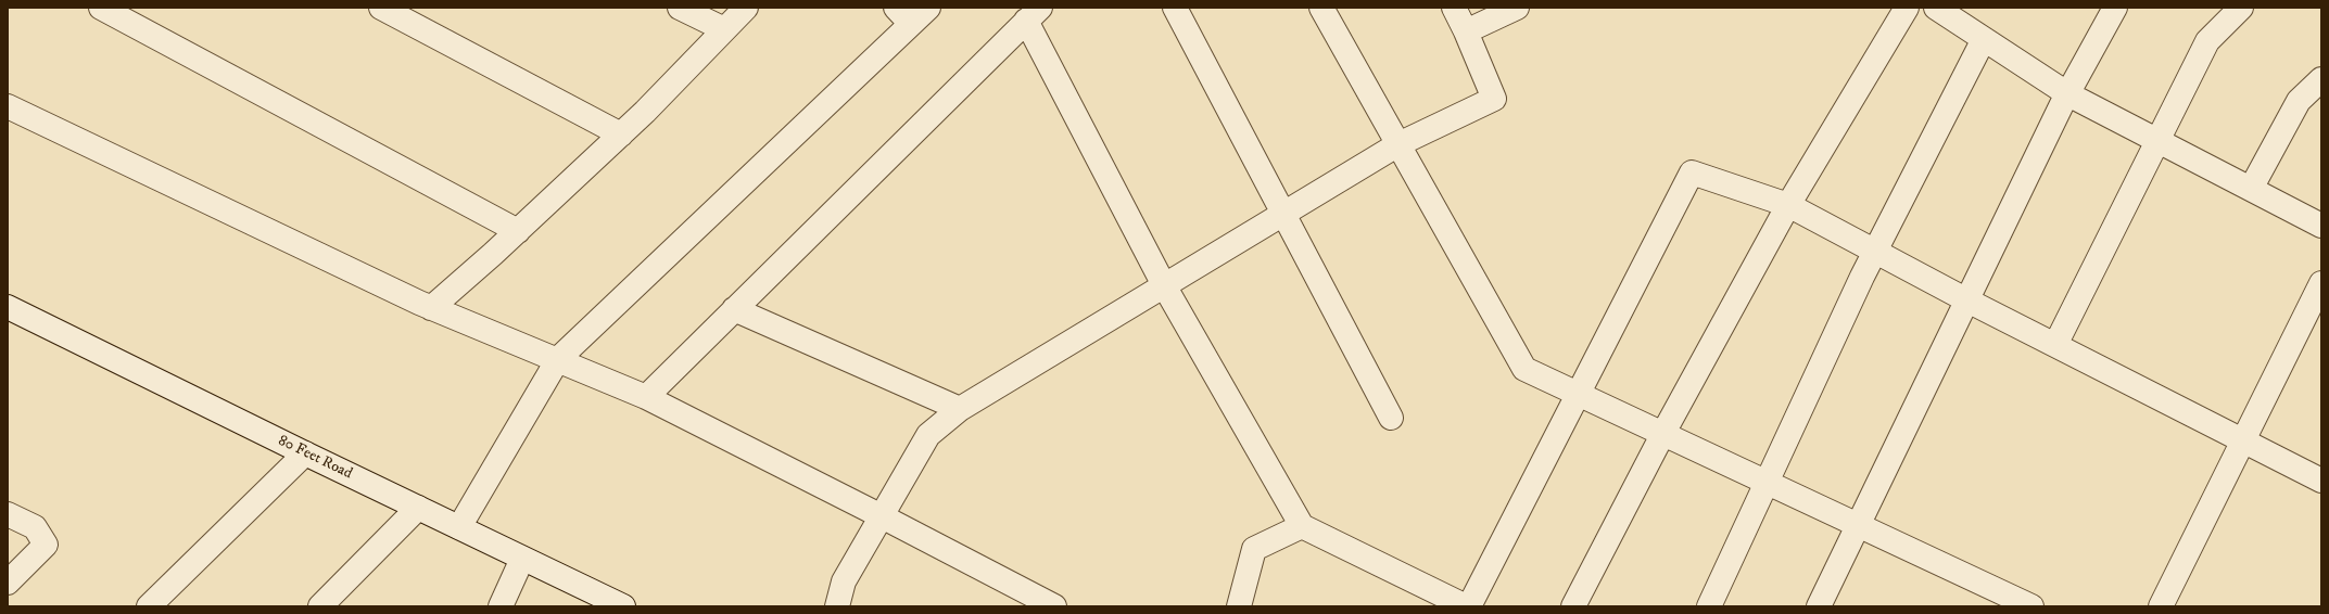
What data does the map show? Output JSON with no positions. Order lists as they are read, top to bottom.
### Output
{
  "streets": {
    "street": ["80 Feet Road"]
  }
}
